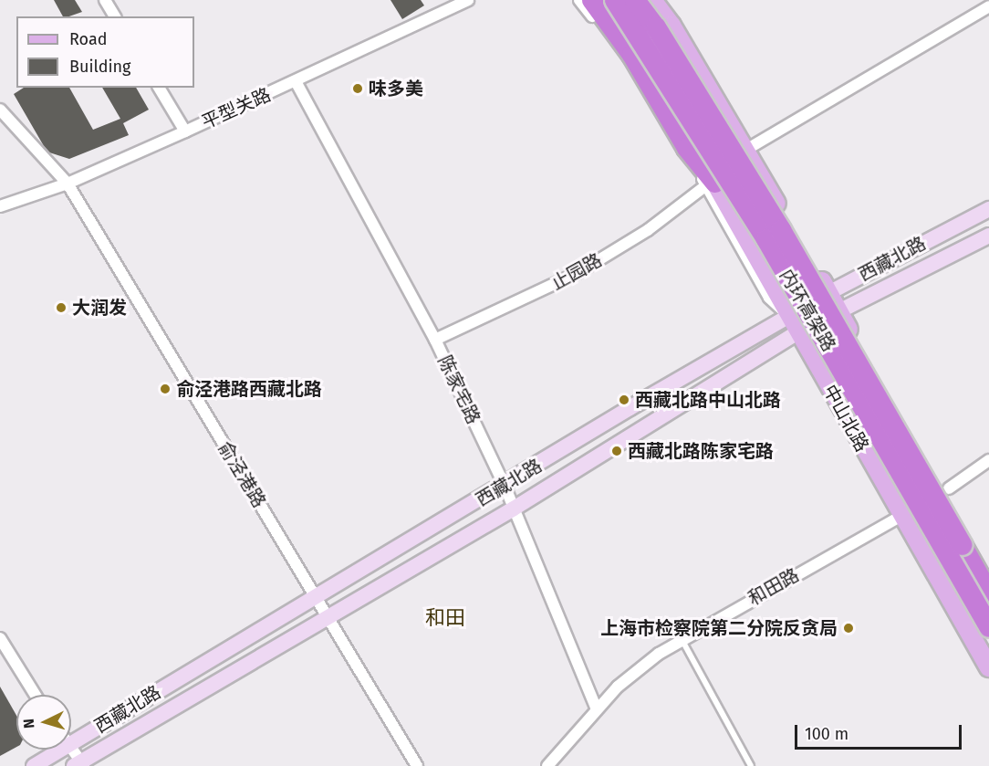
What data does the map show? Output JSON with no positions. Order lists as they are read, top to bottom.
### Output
{
  "streets": {
    "highway": ["内环高架路"],
    "main road": ["西藏北路", "中山北路"],
    "street": [
      "平型关路",
      "止园路",
      "陈家宅路",
      "俞泾港路",
      "和田路"
    ]
  },
  "crossings": [
    ["平型关路", "陈家宅路"],
    ["平型关路", "俞泾港路"],
    ["西藏北路", "陈家宅路"],
    ["西藏北路", "中山北路"],
    ["西藏北路", "俞泾港路"],
    ["止园路", "陈家宅路"],
    ["止园路", "中山北路"],
    ["陈家宅路", "和田路"],
    ["中山北路", "和田路"]
  ],
  "districts": ["和田"],
  "places": [
    "味多美",
    "大润发",
    "俞泾港路西藏北路",
    "西藏北路中山北路",
    "西藏北路陈家宅路",
    "上海市检察院第二分院反贪局"
  ],
  "legend": ["Road", "Building"],
  "scale_bar": "100 m",
  "north": "left"
}
